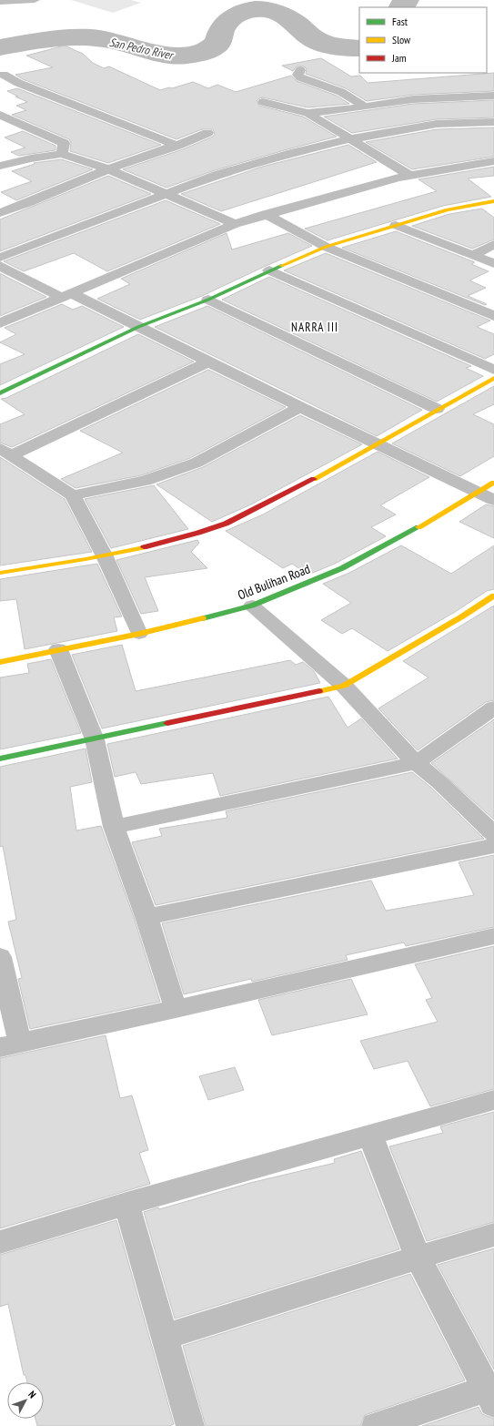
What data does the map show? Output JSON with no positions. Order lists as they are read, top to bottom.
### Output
{
  "streets": {
    "street": ["Old Bulihan Road"]
  },
  "districts": ["NARRA III"],
  "water": ["San Pedro River"],
  "legend": ["Fast", "Slow", "Jam"],
  "north": "top right"
}
